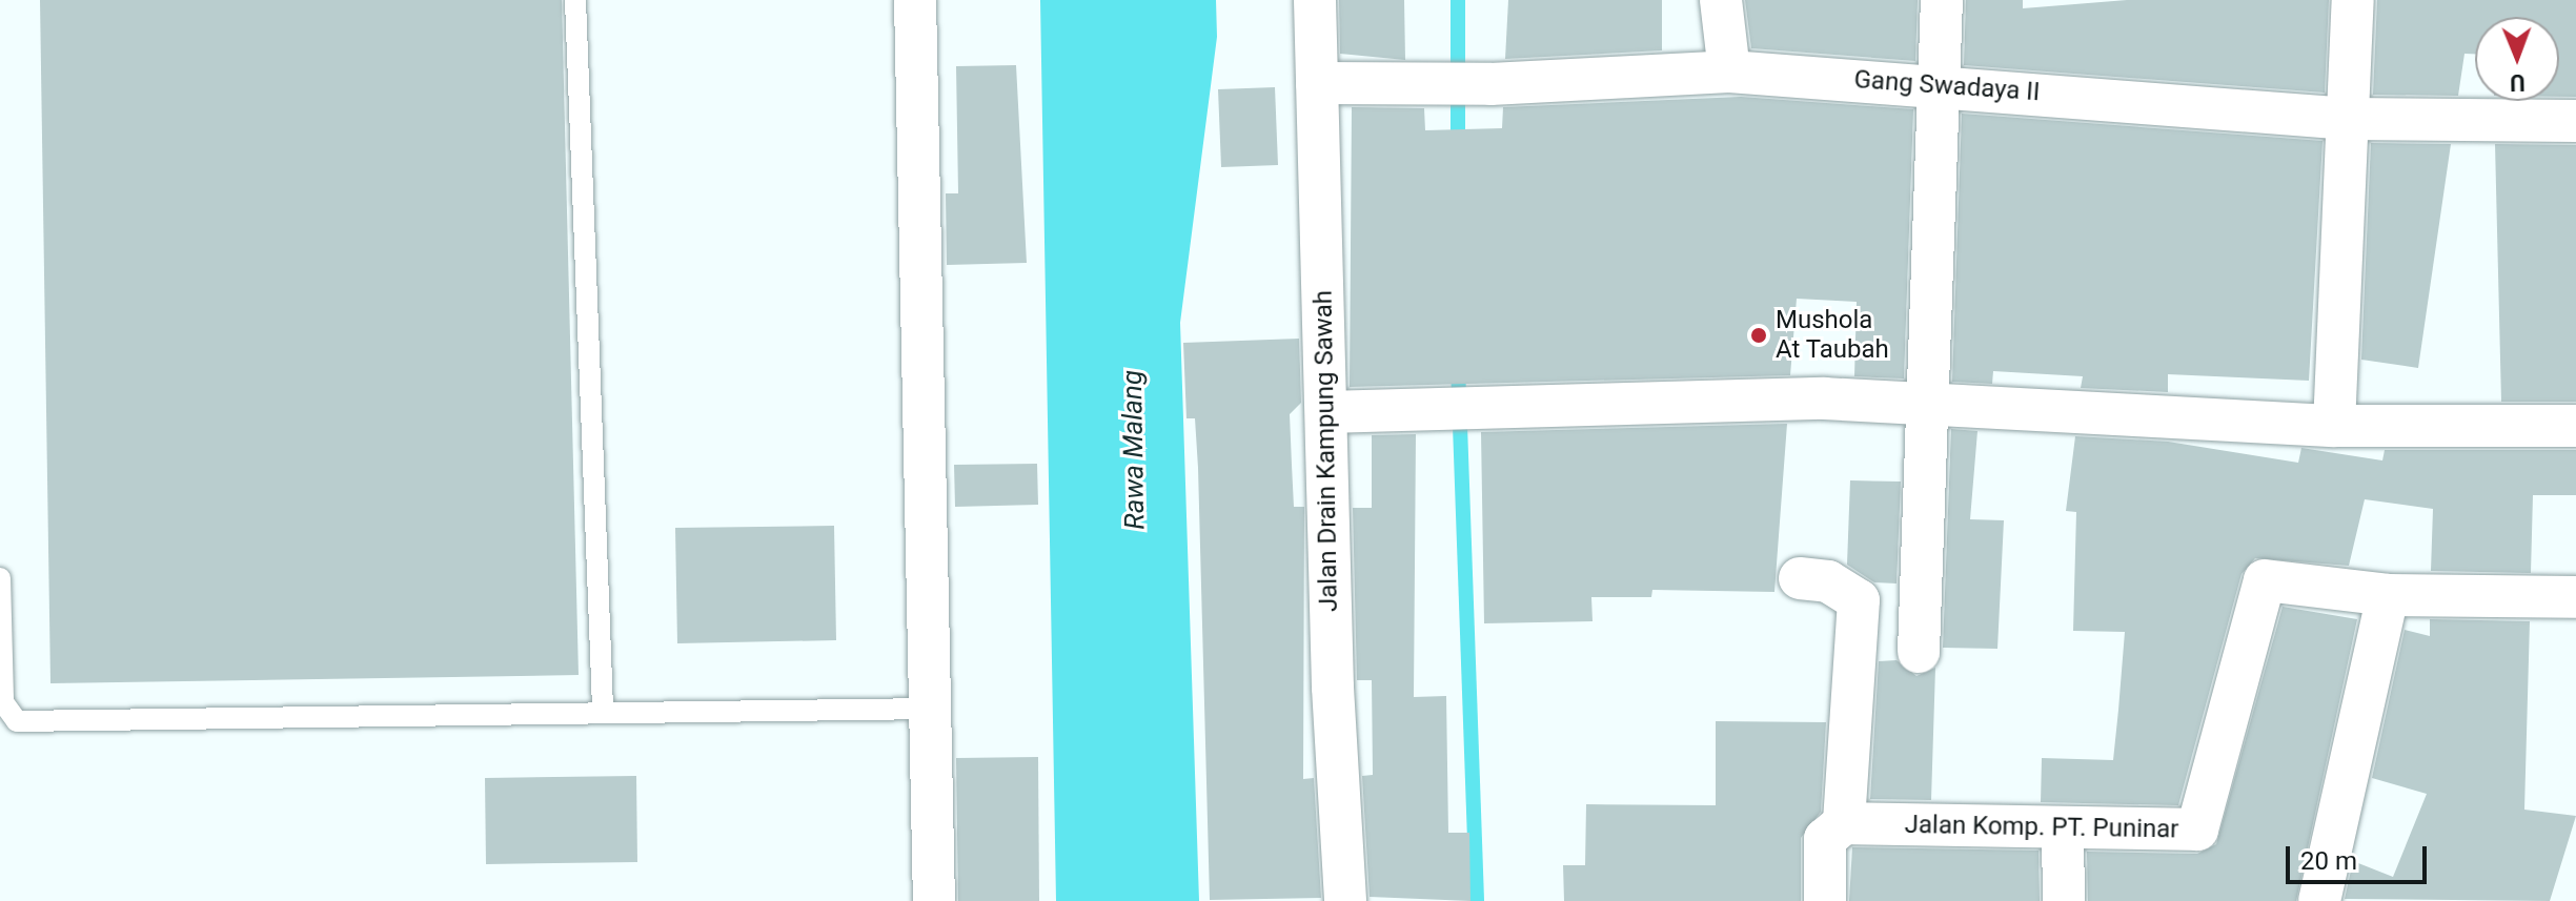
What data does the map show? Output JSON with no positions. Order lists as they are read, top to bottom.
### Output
{
  "streets": {
    "street": ["Gang Swadaya II", "Jalan Drain Kampung Sawah", "Jalan Komp. PT. Puninar"]
  },
  "crossings": [
    ["Gang Swadaya II", "Jalan Drain Kampung Sawah"]
  ],
  "water": ["Rawa Malang"],
  "places": ["Mushola At Taubah"],
  "scale_bar": "20 m",
  "north": "bottom"
}
